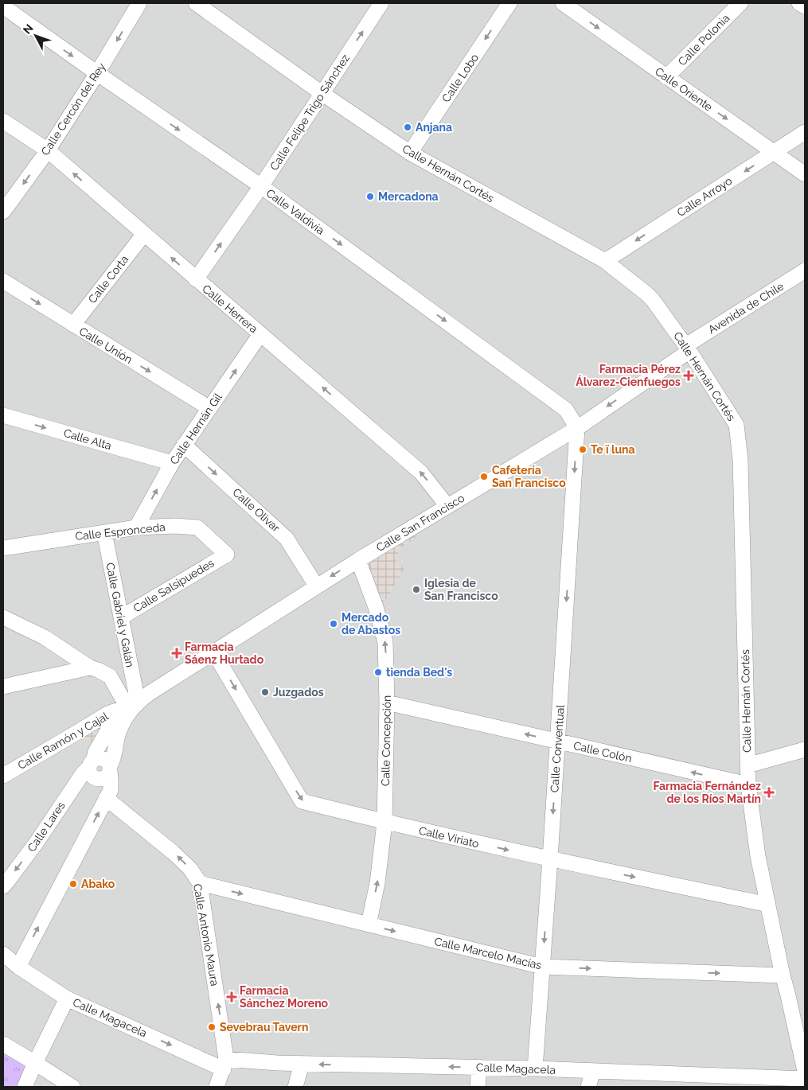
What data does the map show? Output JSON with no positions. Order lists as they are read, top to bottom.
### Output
{
  "streets": {
    "street": [
      "Calle Polonia",
      "Calle Lobo",
      "Calle Oriente",
      "Calle Cercón del Rey",
      "Calle Felipe Trigo Sánchez",
      "Calle Hernán Cortés",
      "Calle Arroyo",
      "Calle Valdivia",
      "Calle Corta",
      "Avenida de Chile",
      "Calle Herrera",
      "Calle Unión",
      "Calle Hernán Gil",
      "Calle Alta",
      "Calle Olivar",
      "Calle San Francisco",
      "Calle Espronceda",
      "Calle Salsipuedes",
      "Calle Gabriel y Galán",
      "Calle Ramón y Cajal",
      "Calle Concepción",
      "Calle Conventual",
      "Calle Colón",
      "Calle Lares",
      "Calle Viriato",
      "Calle Antonio Maura",
      "Calle Marcelo Macías",
      "Calle Magacela"
    ]
  },
  "crossings": [
    ["Calle Polonia", "Calle Oriente"],
    ["Calle Lobo", "Calle Hernán Cortés"],
    ["Calle Oriente", "Calle Arroyo"],
    ["Calle Cercón del Rey", "Calle Valdivia"],
    ["Calle Cercón del Rey", "Calle Herrera"],
    ["Calle Felipe Trigo Sánchez", "Calle Hernán Cortés"],
    ["Calle Felipe Trigo Sánchez", "Calle Valdivia"],
    ["Calle Felipe Trigo Sánchez", "Calle Herrera"],
    ["Calle Hernán Cortés", "Calle Arroyo"],
    ["Calle Hernán Cortés", "Avenida de Chile"],
    ["Calle Hernán Cortés", "Calle San Francisco"],
    ["Calle Hernán Cortés", "Calle Colón"],
    ["Calle Hernán Cortés", "Calle Viriato"],
    ["Calle Hernán Cortés", "Calle Marcelo Macías"],
    ["Calle Valdivia", "Calle San Francisco"],
    ["Calle Valdivia", "Calle Conventual"],
    ["Calle Corta", "Calle Herrera"],
    ["Calle Corta", "Calle Unión"],
    ["Avenida de Chile", "Calle San Francisco"],
    ["Calle Herrera", "Calle Hernán Gil"],
    ["Calle Herrera", "Calle San Francisco"],
    ["Calle Unión", "Calle Hernán Gil"],
    ["Calle Hernán Gil", "Calle Alta"],
    ["Calle Hernán Gil", "Calle Olivar"],
    ["Calle Hernán Gil", "Calle Espronceda"],
    ["Calle Olivar", "Calle San Francisco"],
    ["Calle San Francisco", "Calle Gabriel y Galán"],
    ["Calle San Francisco", "Calle Ramón y Cajal"],
    ["Calle San Francisco", "Calle Concepción"],
    ["Calle San Francisco", "Calle Conventual"],
    ["Calle San Francisco", "Calle Lares"],
    ["Calle San Francisco", "Calle Viriato"],
    ["Calle Espronceda", "Calle Salsipuedes"],
    ["Calle Espronceda", "Calle Gabriel y Galán"],
    ["Calle Salsipuedes", "Calle Gabriel y Galán"],
    ["Calle Gabriel y Galán", "Calle Ramón y Cajal"],
    ["Calle Gabriel y Galán", "Calle Lares"],
    ["Calle Ramón y Cajal", "Calle Lares"],
    ["Calle Concepción", "Calle Colón"],
    ["Calle Concepción", "Calle Viriato"],
    ["Calle Concepción", "Calle Marcelo Macías"],
    ["Calle Conventual", "Calle Colón"],
    ["Calle Conventual", "Calle Viriato"],
    ["Calle Conventual", "Calle Marcelo Macías"],
    ["Calle Conventual", "Calle Magacela"],
    ["Calle Antonio Maura", "Calle Marcelo Macías"],
    ["Calle Antonio Maura", "Calle Magacela"]
  ],
  "one_way": [
    "Calle Lobo",
    "Calle Oriente",
    "Calle Cercón del Rey",
    "Calle Felipe Trigo Sánchez",
    "Calle Arroyo",
    "Calle Valdivia",
    "Calle Herrera",
    "Calle Unión",
    "Calle Hernán Gil",
    "Calle Alta",
    "Calle Olivar",
    "Calle Concepción",
    "Calle Conventual",
    "Calle Colón",
    "Calle Viriato",
    "Calle Antonio Maura",
    "Calle Marcelo Macías"
  ],
  "places": {
    "other": [
      "Anjana",
      "Mercadona",
      "Te ï luna",
      "Cafetería San Francisco",
      "Iglesia de San Francisco",
      "Mercado de Abastos",
      "tienda Bed's",
      "Juzgados",
      "Abako",
      "Sevebrau Tavern"
    ],
    "health": [
      "Farmacia Pérez Álvarez-Cienfuegos",
      "Farmacia Sáenz Hurtado",
      "Farmacia Fernández de los Ríos Martín",
      "Farmacia Sánchez Moreno"
    ]
  },
  "north": "top left"
}
